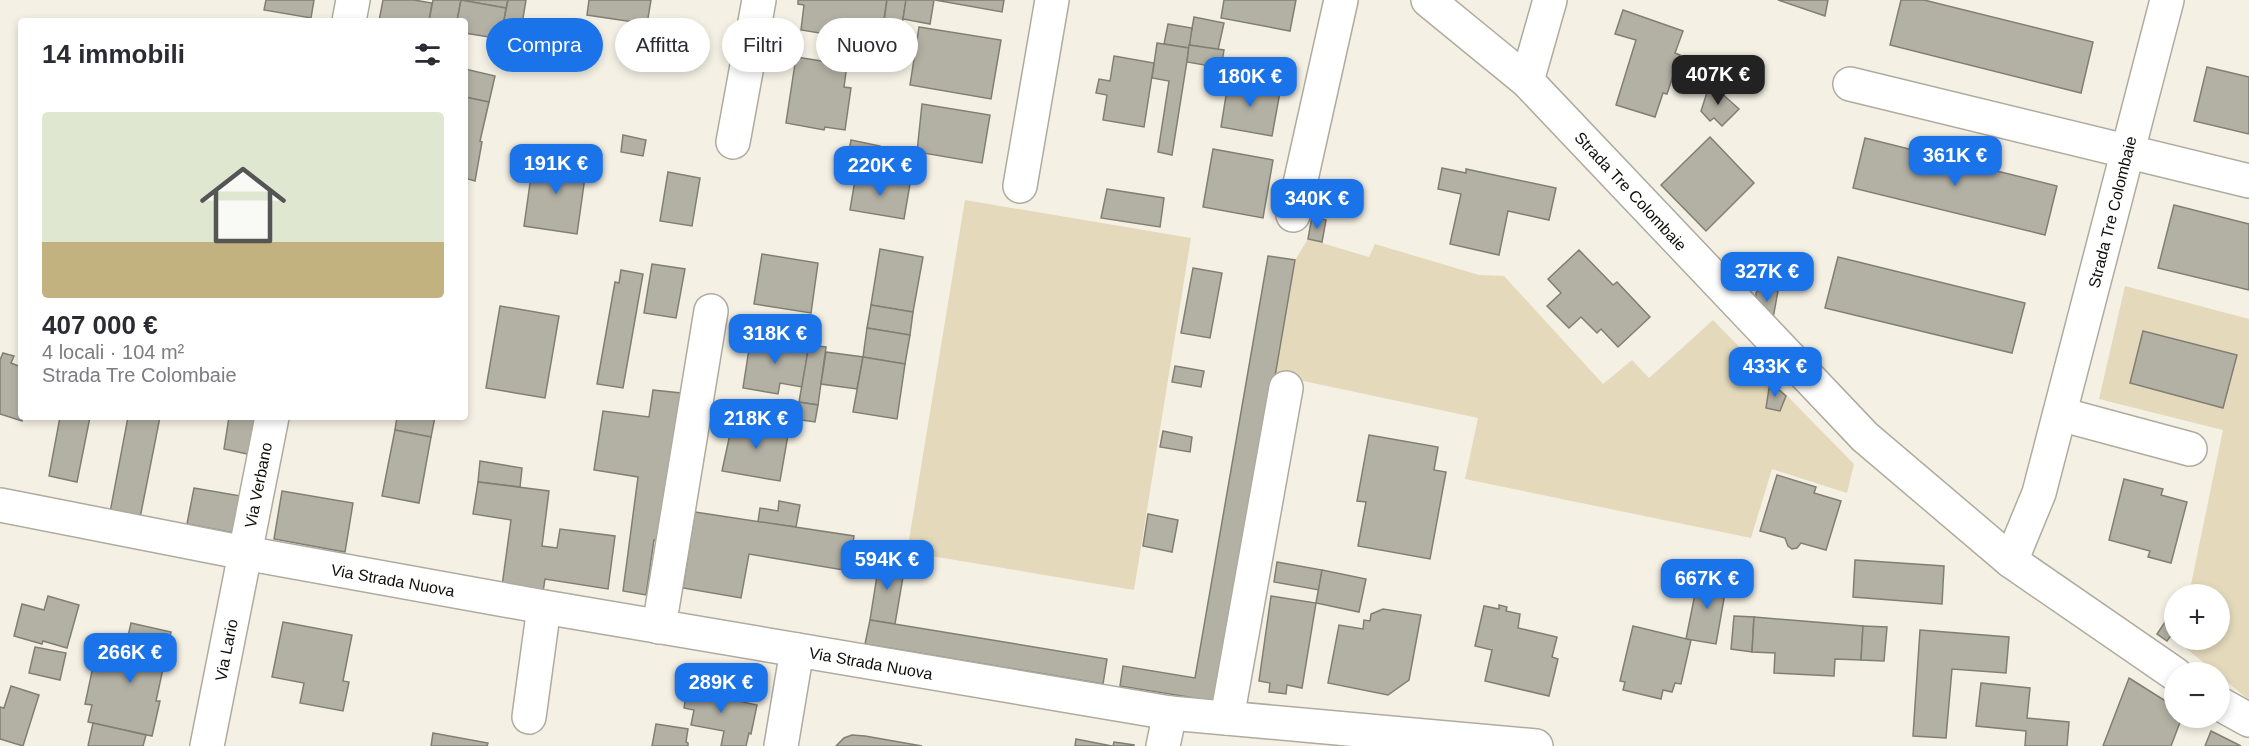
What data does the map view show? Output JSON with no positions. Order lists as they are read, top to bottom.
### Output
{
  "streets": {
    "street": [
      "Strada Tre Colombaie",
      "Via Verbano",
      "Via Strada Nuova",
      "Via Lario"
    ]
  },
  "crossings": [
    ["Via Verbano", "Via Strada Nuova"],
    ["Via Verbano", "Via Lario"],
    ["Via Strada Nuova", "Via Lario"]
  ],
  "page": {
    "chip": [
      "Compra",
      "Affitta",
      "Filtri",
      "Nuovo"
    ],
    "heading": "14 immobili",
    "price": [
      "407K €",
      "180K €",
      "361K €",
      "191K €",
      "220K €",
      "340K €",
      "327K €",
      "318K €",
      "433K €",
      "218K €",
      "594K €",
      "667K €",
      "266K €",
      "289K €"
    ],
    "list": [
      {
        "name": "407 000 €",
        "note": "4 locali · 104 m² · Strada Tre Colombaie"
      }
    ],
    "map_buttons": ["+", "−"]
  }
}
